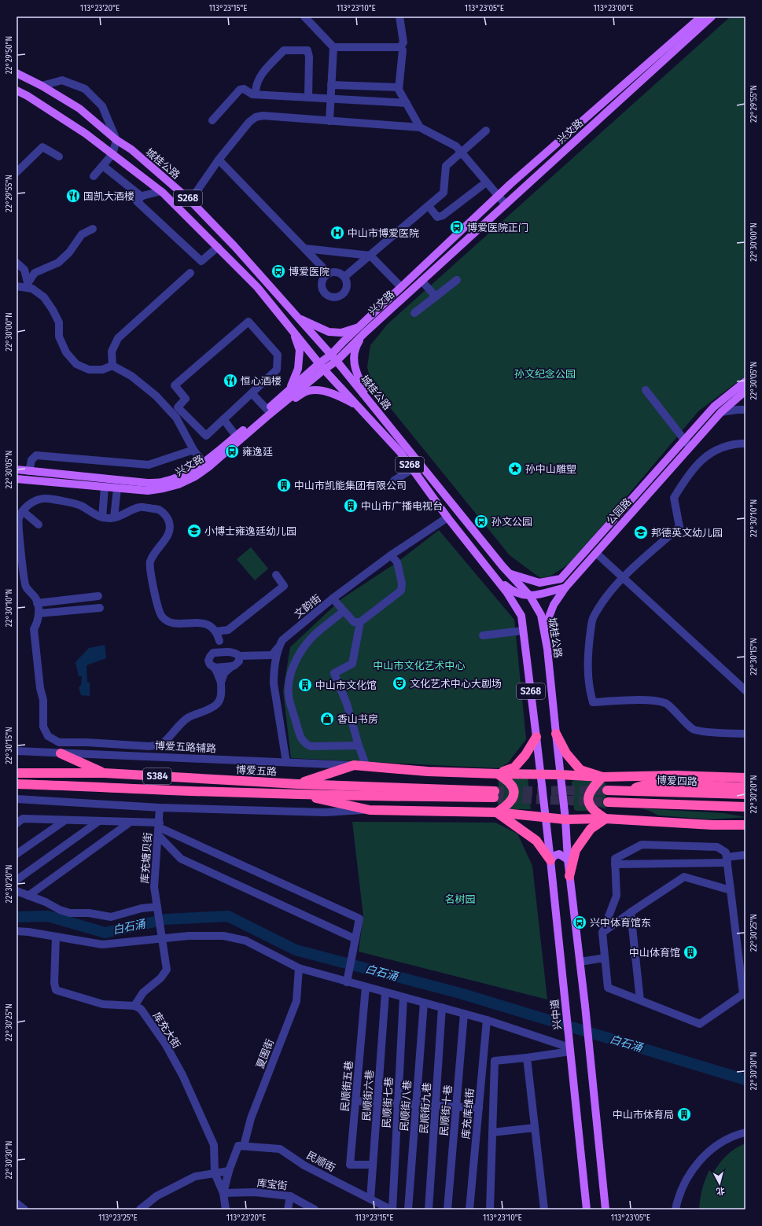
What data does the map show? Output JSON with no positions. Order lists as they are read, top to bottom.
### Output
{
  "streets": {
    "highway": [
      "S268",
      "博爱五路",
      "S384",
      "博爱四路"
    ],
    "main road": [
      "兴文路",
      "城桂公路",
      "公园路",
      "兴中道"
    ],
    "street": [
      "文韵街",
      "博爱五路辅路",
      "库充塘贝街",
      "库充大街",
      "夏围街",
      "民顺街五巷",
      "民顺街六巷",
      "民顺街七巷",
      "民顺街八巷",
      "民顺街九巷",
      "民顺街十巷",
      "库充库维街",
      "民顺街",
      "库宝街"
    ]
  },
  "crossings": [
    ["兴文路", "城桂公路"],
    ["城桂公路", "S268"],
    ["城桂公路", "公园路"],
    ["城桂公路", "文韵街"],
    ["城桂公路", "兴中道"],
    ["库充塘贝街", "库充大街"],
    ["库充大街", "夏围街"],
    ["库充大街", "民顺街"],
    ["库充大街", "库宝街"],
    ["夏围街", "民顺街"],
    ["民顺街五巷", "民顺街六巷"],
    ["民顺街六巷", "民顺街"],
    ["民顺街七巷", "民顺街"]
  ],
  "water": ["白石涌"],
  "parks": ["孙文纪念公园", "中山市文化艺术中心", "名树园"],
  "places": {
    "restaurant": ["国凯大酒楼", "恒心酒楼"],
    "bus stop": [
      "博爱医院正门",
      "博爱医院",
      "雍逸廷",
      "孙文公园",
      "兴中体育馆东"
    ],
    "hospital": ["中山市博爱医院"],
    "place": ["孙中山雕塑"],
    "building": [
      "中山市凯能集团有限公司",
      "中山市广播电视台",
      "中山市文化馆",
      "中山体育馆",
      "中山市体育局"
    ],
    "school or university": ["小博士雍逸廷幼儿园", "邦德英文幼儿园"],
    "theatre": ["文化艺术中心大剧场"],
    "shop": ["香山书房"]
  },
  "north": "bottom",
  "coordinates": [
    "113°23'20\"E",
    "113°23'15\"E",
    "113°23'10\"E",
    "113°23'05\"E",
    "113°23'00\"E",
    "22°29'50\"N",
    "22°29'55\"N",
    "22°30'00\"N",
    "22°30'05\"N",
    "22°30'10\"N",
    "22°30'15\"N",
    "22°30'20\"N",
    "22°30'25\"N",
    "22°30'30\"N",
    "113°23'25\"E"
  ]
}
